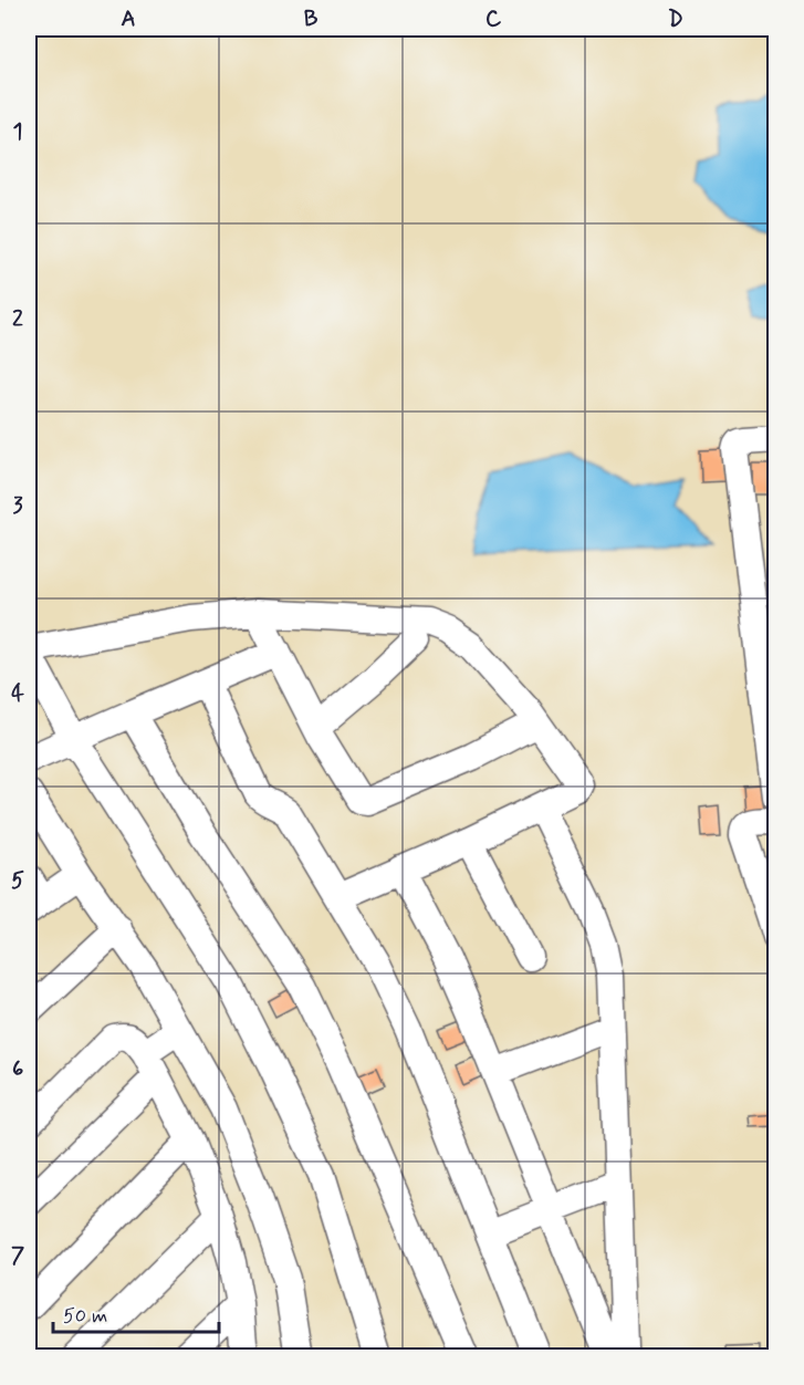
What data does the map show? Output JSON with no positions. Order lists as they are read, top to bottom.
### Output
{
  "scale_bar": "50 m",
  "grid": {
    "columns": [
      "A",
      "B",
      "C",
      "D"
    ],
    "rows": [
      "1",
      "2",
      "3",
      "4",
      "5",
      "6",
      "7"
    ]
  }
}
